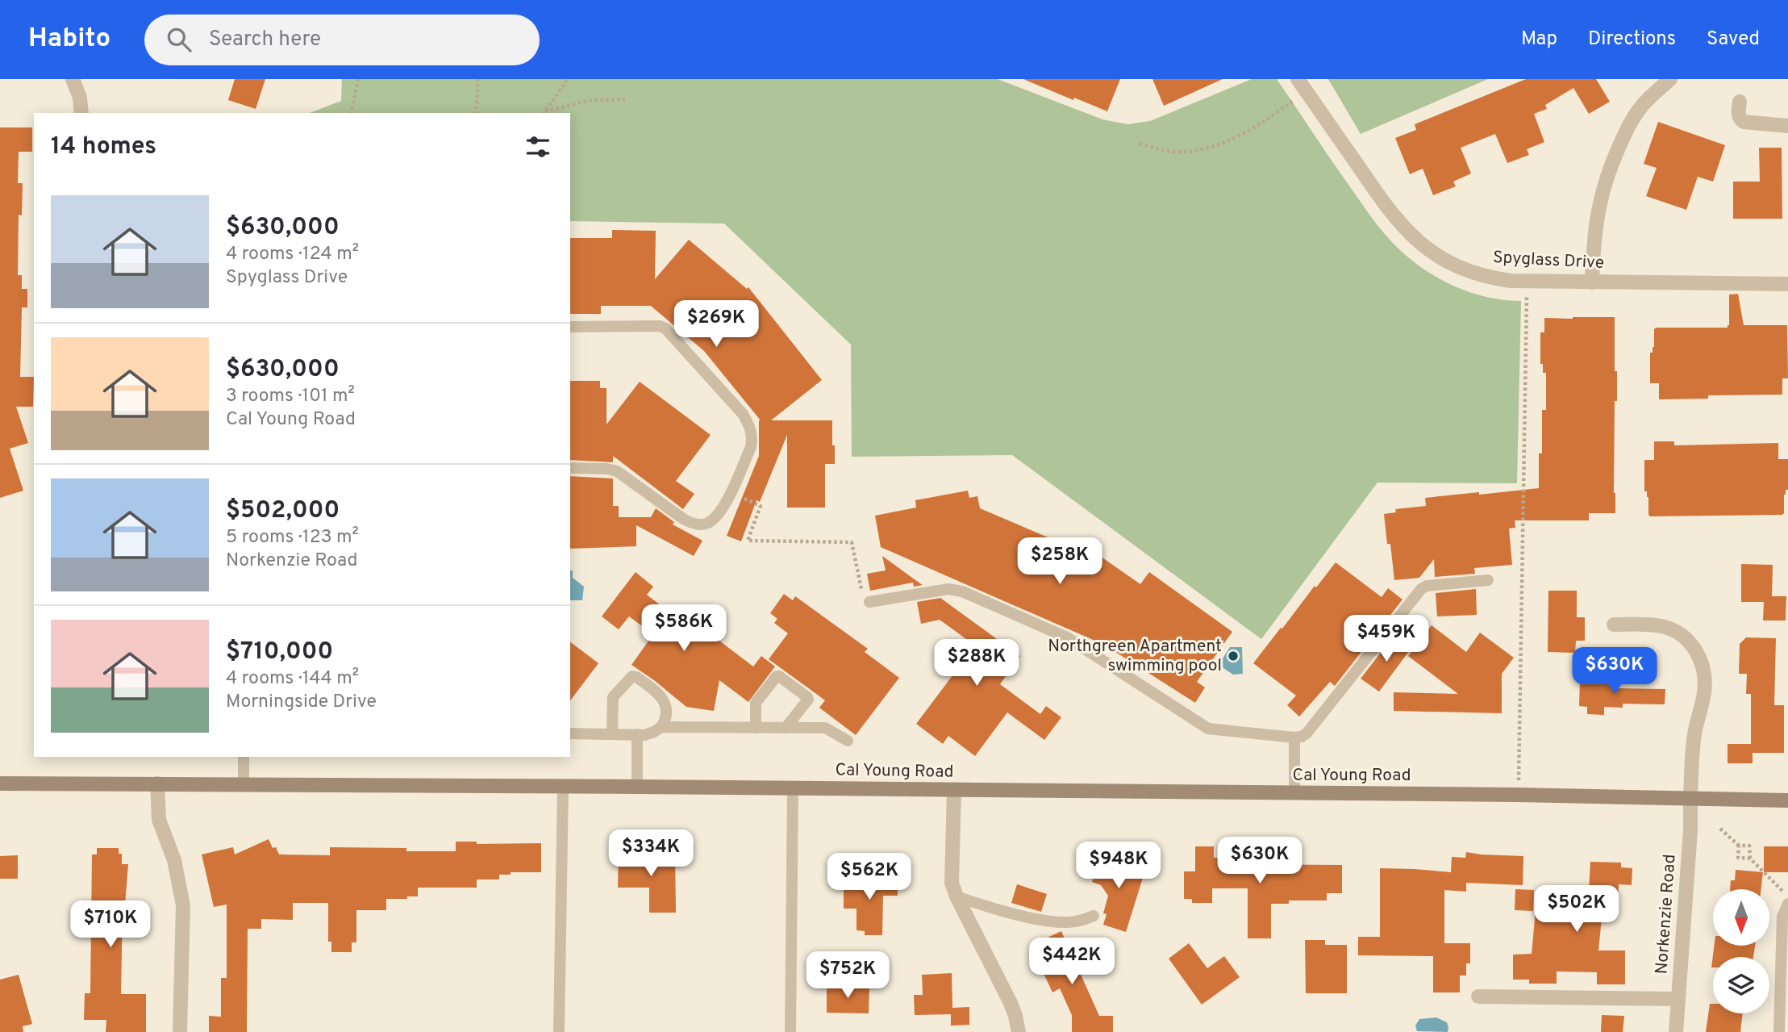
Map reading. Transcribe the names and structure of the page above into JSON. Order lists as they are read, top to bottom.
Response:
{
  "streets": {
    "main road": ["Cal Young Road"],
    "street": ["Spyglass Drive", "Norkenzie Road"]
  },
  "crossings": [
    ["Cal Young Road", "Norkenzie Road"]
  ],
  "places": ["Northgreen Apartment swimming pool"],
  "north": "bottom",
  "page": {
    "header": "Habito",
    "search": "Search here",
    "nav": ["Map", "Directions", "Saved"],
    "heading": "14 homes",
    "list": [
      {
        "name": "$630,000",
        "note": "4 rooms · 124 m² · Spyglass Drive"
      },
      {
        "name": "$630,000",
        "note": "3 rooms · 101 m² · Cal Young Road"
      },
      {
        "name": "$502,000",
        "note": "5 rooms · 123 m² · Norkenzie Road"
      },
      {
        "name": "$710,000",
        "note": "4 rooms · 144 m² · Morningside Drive"
      }
    ],
    "price": [
      "$269K",
      "$258K",
      "$586K",
      "$459K",
      "$288K",
      "$630K",
      "$334K",
      "$630K",
      "$948K",
      "$562K",
      "$502K",
      "$710K",
      "$442K",
      "$752K"
    ]
  }
}
